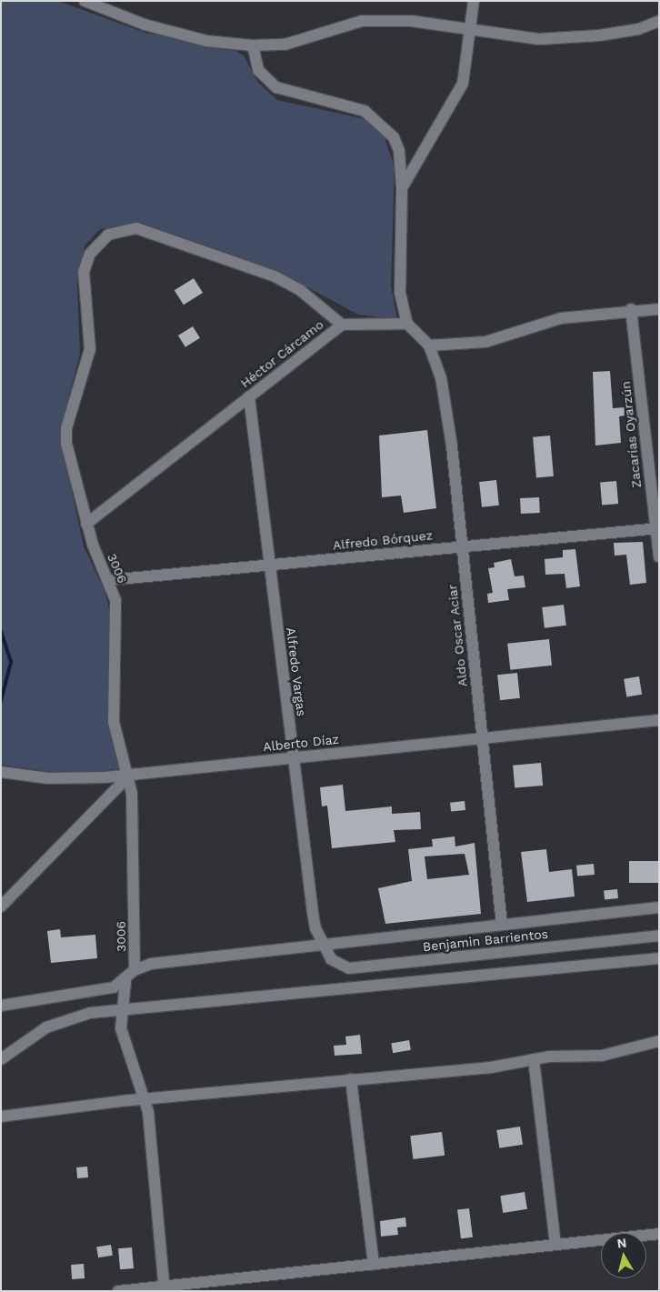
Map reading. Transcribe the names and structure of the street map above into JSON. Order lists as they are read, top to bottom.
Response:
{
  "streets": {
    "street": [
      "Héctor Cárcamo",
      "Zacarías Oyarzún",
      "Alfredo Bórquez",
      "3006",
      "Aldo Oscar Aciar",
      "Alfredo Vargas",
      "Alberto Díaz",
      "Benjamin Barrientos"
    ]
  },
  "crossings": [
    ["Héctor Cárcamo", "3006"],
    ["Héctor Cárcamo", "Alfredo Vargas"],
    ["Zacarías Oyarzún", "Alfredo Bórquez"],
    ["Alfredo Bórquez", "3006"],
    ["Alfredo Bórquez", "Aldo Oscar Aciar"],
    ["Alfredo Bórquez", "Alfredo Vargas"],
    ["3006", "Alberto Díaz"],
    ["3006", "Benjamin Barrientos"],
    ["Aldo Oscar Aciar", "Alberto Díaz"],
    ["Aldo Oscar Aciar", "Benjamin Barrientos"],
    ["Alfredo Vargas", "Alberto Díaz"],
    ["Alfredo Vargas", "Benjamin Barrientos"]
  ],
  "north": "top"
}
